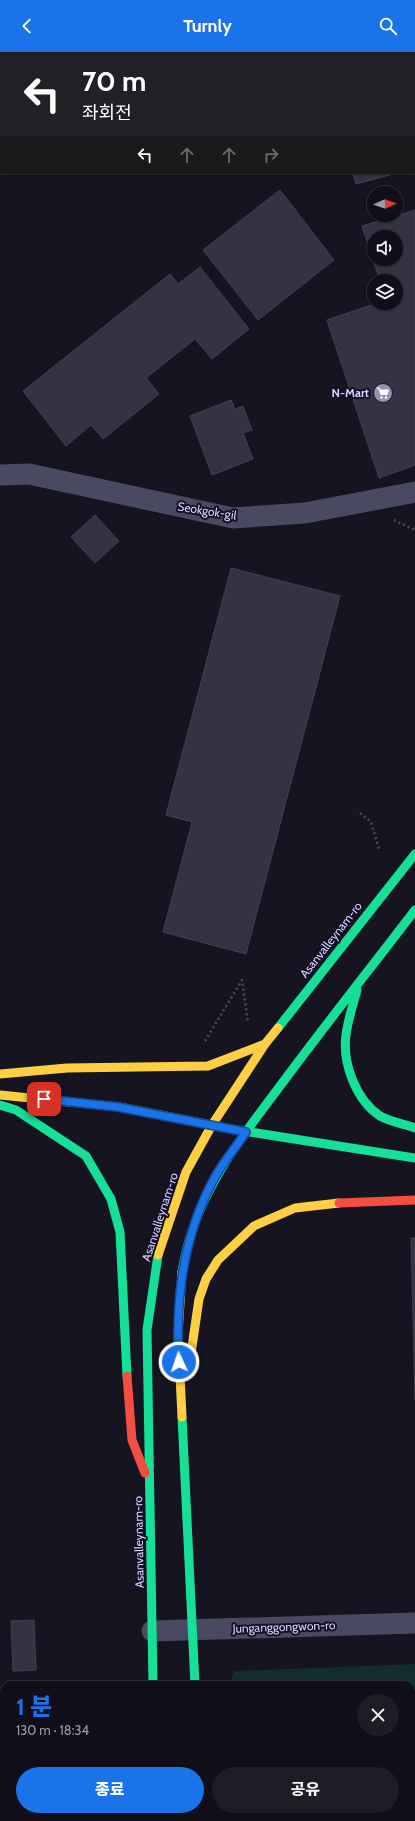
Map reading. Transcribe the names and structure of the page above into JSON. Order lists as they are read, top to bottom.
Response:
{
  "streets": {
    "street": ["Seokgok-gil", "Asanvalleynam-ro", "Junganggongwon-ro"]
  },
  "crossings": [
    ["Asanvalleynam-ro", "Junganggongwon-ro"]
  ],
  "places": {
    "supermarket": ["N-Mart"]
  },
  "north": "right",
  "page": {
    "header": "Turnly",
    "turn": ["70 m", "좌회전"],
    "heading": ["1 분", "130 m · 18:34"],
    "buttons": ["종료", "공유"]
  }
}
